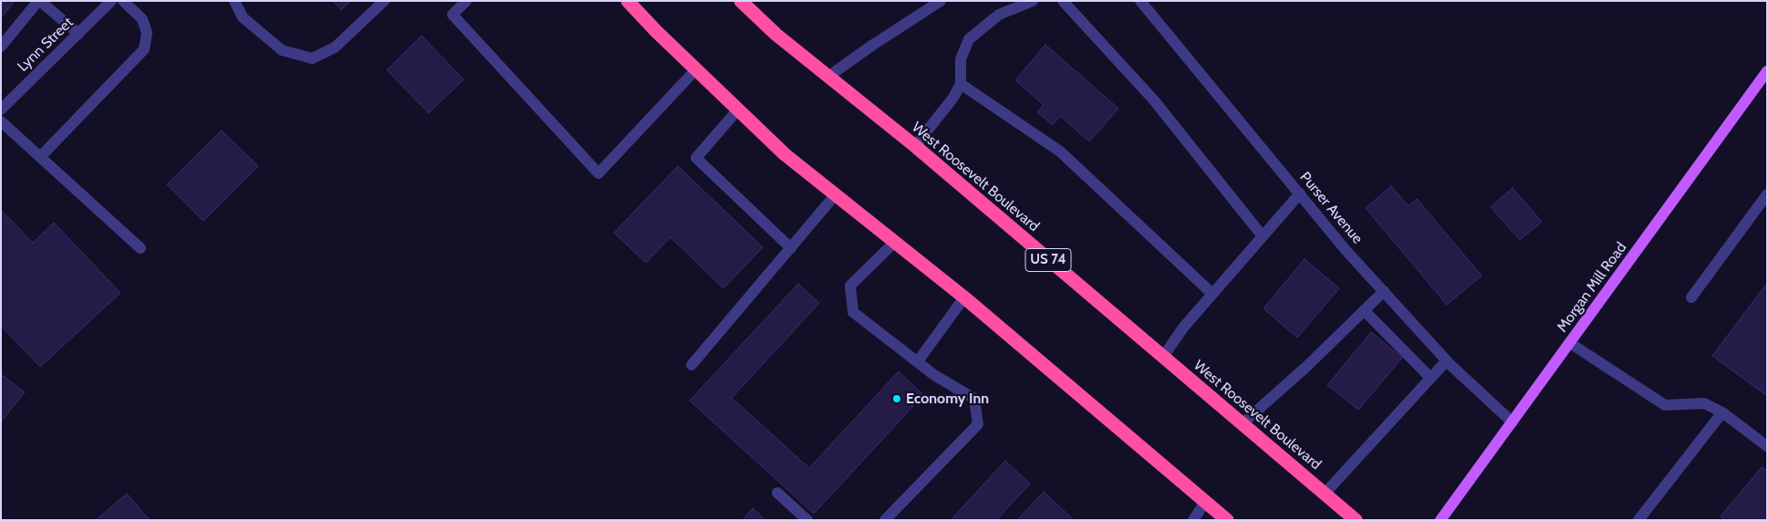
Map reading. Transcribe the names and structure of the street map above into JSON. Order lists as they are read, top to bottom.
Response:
{
  "streets": {
    "highway": ["West Roosevelt Boulevard", "US 74"],
    "main road": ["Morgan Mill Road"],
    "street": ["Lynn Street", "Purser Avenue"]
  },
  "crossings": [
    ["Purser Avenue", "Morgan Mill Road"]
  ],
  "places": ["Economy Inn"]
}
